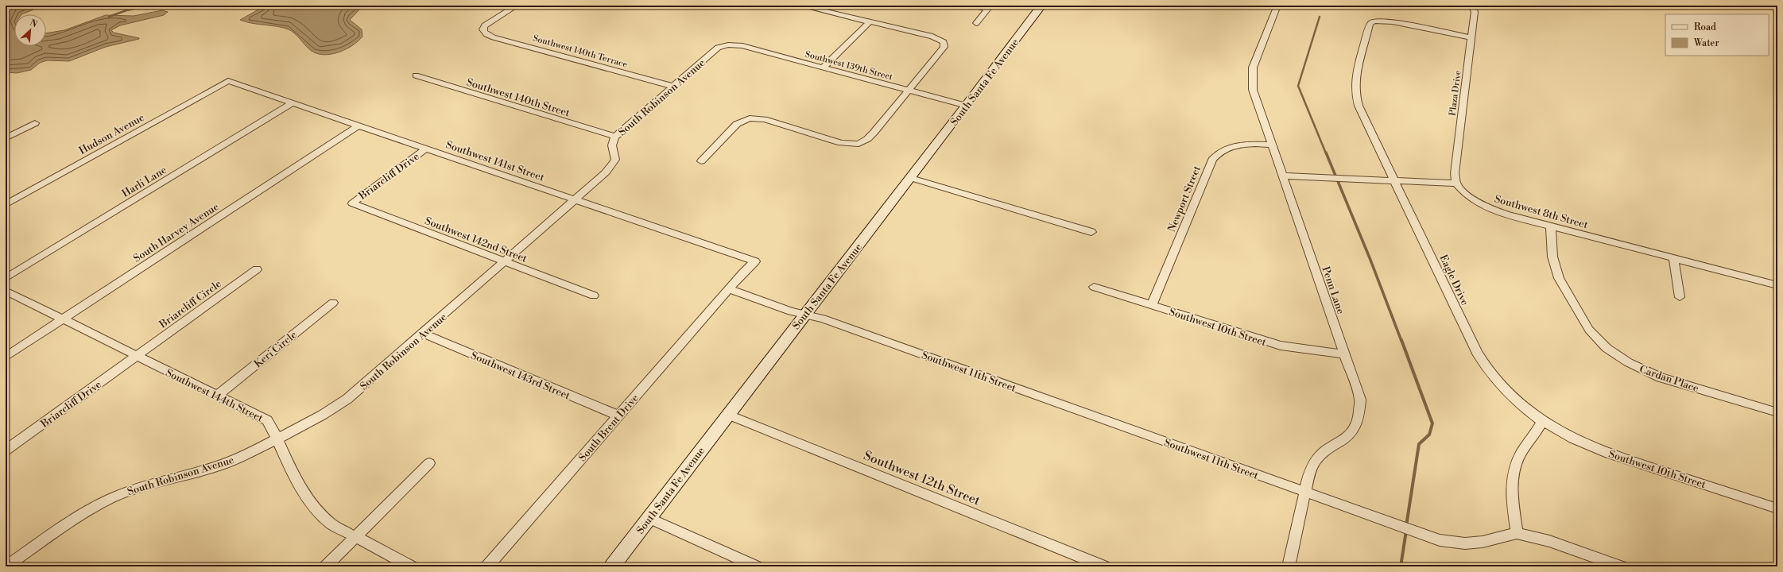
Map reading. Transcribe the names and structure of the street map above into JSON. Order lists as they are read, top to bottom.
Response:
{
  "streets": {
    "main road": ["South Santa Fe Avenue"],
    "street": [
      "Southwest 140th Terrace",
      "Southwest 139th Street",
      "Plaza Drive",
      "Southwest 140th Street",
      "South Robinson Avenue",
      "Hudson Avenue",
      "Southwest 141st Street",
      "Briarcliff Drive",
      "Harli Lane",
      "Newport Street",
      "Southwest 8th Street",
      "South Harvey Avenue",
      "Southwest 142nd Street",
      "Eagle Drive",
      "Penn Lane",
      "Briarcliff Circle",
      "Southwest 10th Street",
      "Keri Circle",
      "Southwest 11th Street",
      "Southwest 143rd Street",
      "Cardan Place",
      "Southwest 144th Street",
      "South Brent Drive",
      "Southwest 12th Street"
    ]
  },
  "crossings": [
    ["Southwest 140th Terrace", "South Robinson Avenue"],
    ["Southwest 139th Street", "South Santa Fe Avenue"],
    ["Southwest 139th Street", "South Robinson Avenue"],
    ["South Santa Fe Avenue", "Southwest 11th Street"],
    ["South Santa Fe Avenue", "Southwest 12th Street"],
    ["Plaza Drive", "Southwest 8th Street"],
    ["Plaza Drive", "Eagle Drive"],
    ["Southwest 140th Street", "South Robinson Avenue"],
    ["South Robinson Avenue", "Southwest 141st Street"],
    ["South Robinson Avenue", "Southwest 142nd Street"],
    ["South Robinson Avenue", "Southwest 143rd Street"],
    ["South Robinson Avenue", "Southwest 144th Street"],
    ["Hudson Avenue", "Southwest 141st Street"],
    ["Southwest 141st Street", "Briarcliff Drive"],
    ["Southwest 141st Street", "Harli Lane"],
    ["Southwest 141st Street", "South Harvey Avenue"],
    ["Southwest 141st Street", "South Brent Drive"],
    ["Briarcliff Drive", "Southwest 142nd Street"],
    ["Briarcliff Drive", "Briarcliff Circle"],
    ["Briarcliff Drive", "Southwest 144th Street"],
    ["Newport Street", "Penn Lane"],
    ["Newport Street", "Southwest 10th Street"],
    ["Southwest 8th Street", "Cardan Place"],
    ["South Harvey Avenue", "Southwest 144th Street"],
    ["Eagle Drive", "Southwest 10th Street"],
    ["Penn Lane", "Southwest 10th Street"],
    ["Penn Lane", "Southwest 11th Street"],
    ["Briarcliff Circle", "Southwest 144th Street"],
    ["Keri Circle", "Southwest 144th Street"],
    ["Southwest 143rd Street", "South Brent Drive"]
  ],
  "legend": ["Road", "Water"],
  "north": "top right"
}
